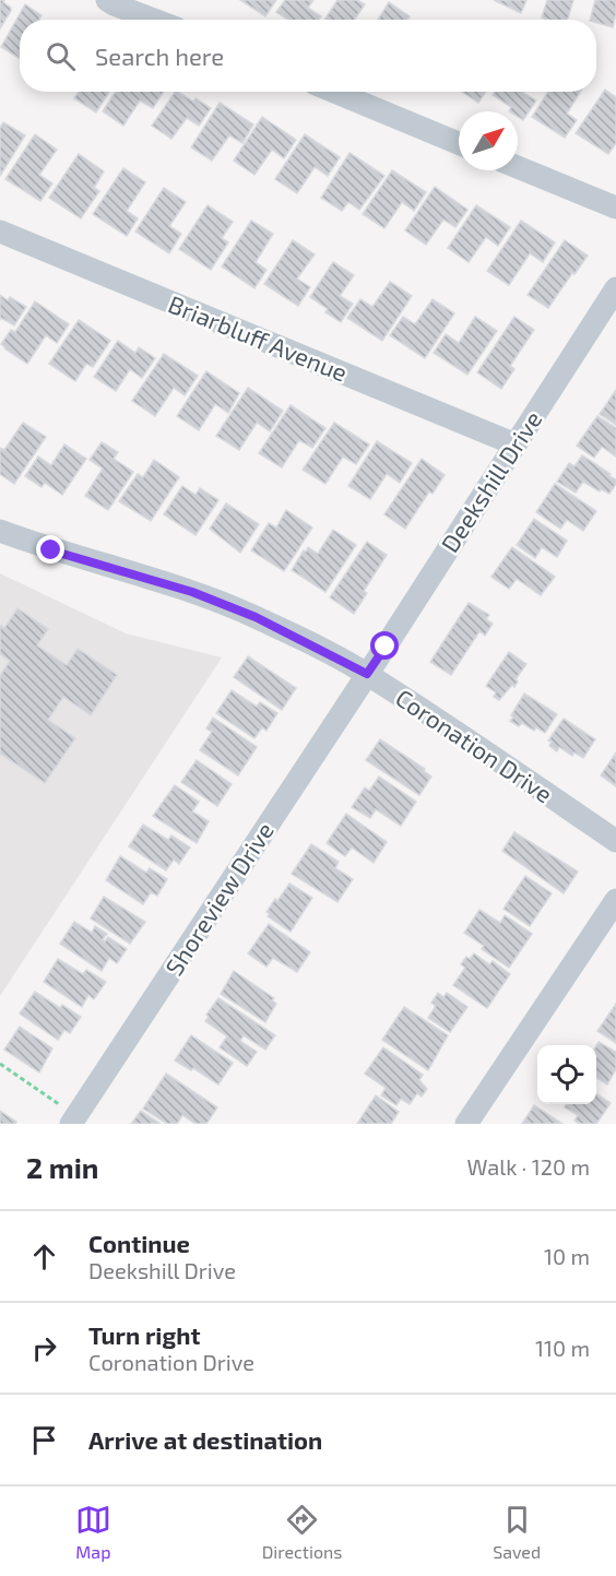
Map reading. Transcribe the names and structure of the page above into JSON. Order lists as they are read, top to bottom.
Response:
{
  "streets": {
    "street": [
      "Briarbluff Avenue",
      "Deekshill Drive",
      "Coronation Drive",
      "Shoreview Drive"
    ]
  },
  "crossings": [
    ["Briarbluff Avenue", "Deekshill Drive"],
    ["Deekshill Drive", "Coronation Drive"],
    ["Deekshill Drive", "Shoreview Drive"],
    ["Coronation Drive", "Shoreview Drive"]
  ],
  "north": "top right",
  "page": {
    "search": "Search here",
    "heading": ["2 min", "Walk · 120 m"],
    "list": [
      ["Continue", "Deekshill Drive", "10 m"],
      ["Turn right", "Coronation Drive", "110 m"],
      "Arrive at destination"
    ],
    "nav": ["Map", "Directions", "Saved"]
  }
}
